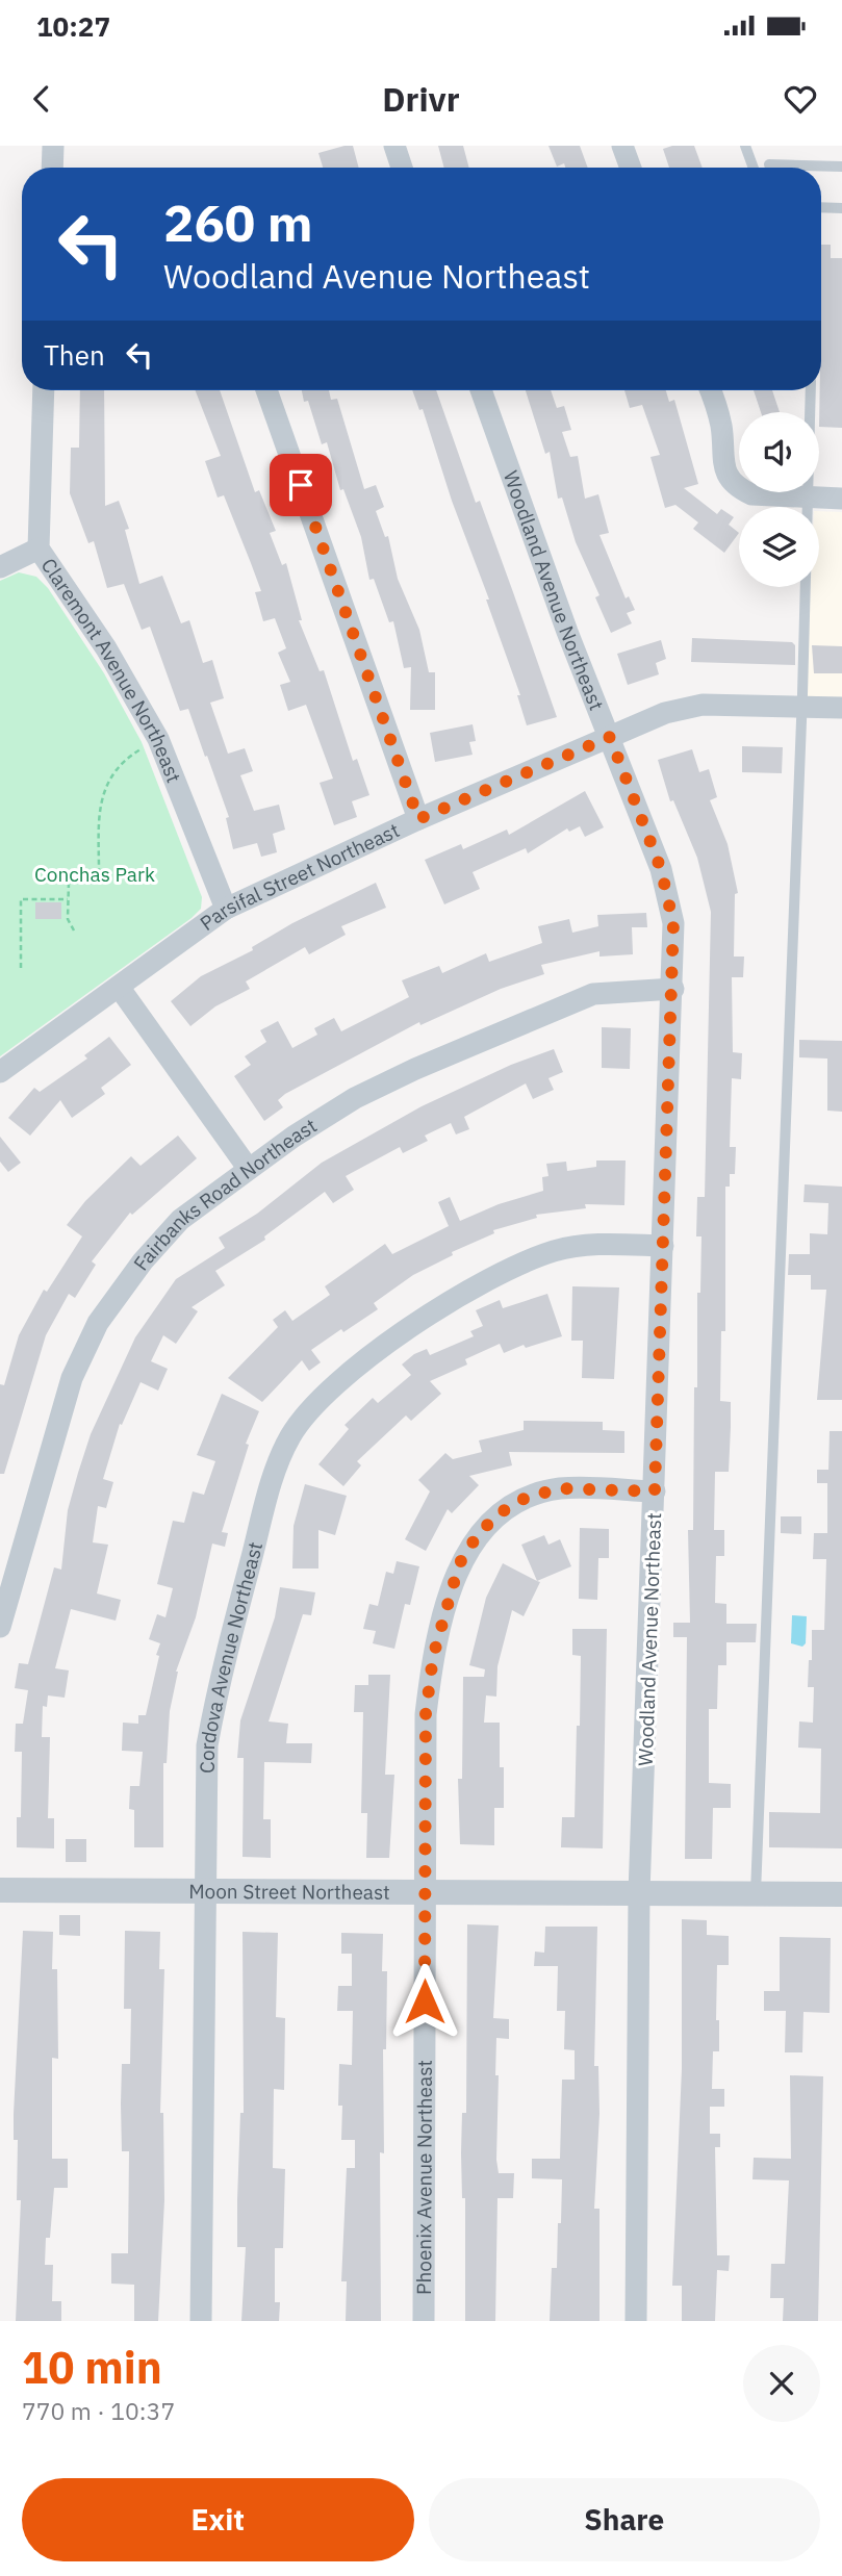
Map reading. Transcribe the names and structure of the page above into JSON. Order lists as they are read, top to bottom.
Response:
{
  "streets": {
    "street": [
      "Woodland Avenue Northeast",
      "Claremont Avenue Northeast",
      "Parsifal Street Northeast",
      "Fairbanks Road Northeast",
      "Cordova Avenue Northeast",
      "Moon Street Northeast",
      "Phoenix Avenue Northeast"
    ]
  },
  "crossings": [
    ["Woodland Avenue Northeast", "Parsifal Street Northeast"],
    ["Woodland Avenue Northeast", "Fairbanks Road Northeast"],
    ["Woodland Avenue Northeast", "Cordova Avenue Northeast"],
    ["Woodland Avenue Northeast", "Moon Street Northeast"],
    ["Woodland Avenue Northeast", "Phoenix Avenue Northeast"],
    ["Claremont Avenue Northeast", "Parsifal Street Northeast"],
    ["Cordova Avenue Northeast", "Moon Street Northeast"],
    ["Moon Street Northeast", "Phoenix Avenue Northeast"]
  ],
  "parks": ["Conchas Park"],
  "page": {
    "status": "10:27",
    "header": "Drivr",
    "turn": ["260 m", "Woodland Avenue Northeast"],
    "then": "Then",
    "heading": ["10 min", "770 m · 10:37"],
    "buttons": ["Exit", "Share"]
  }
}
